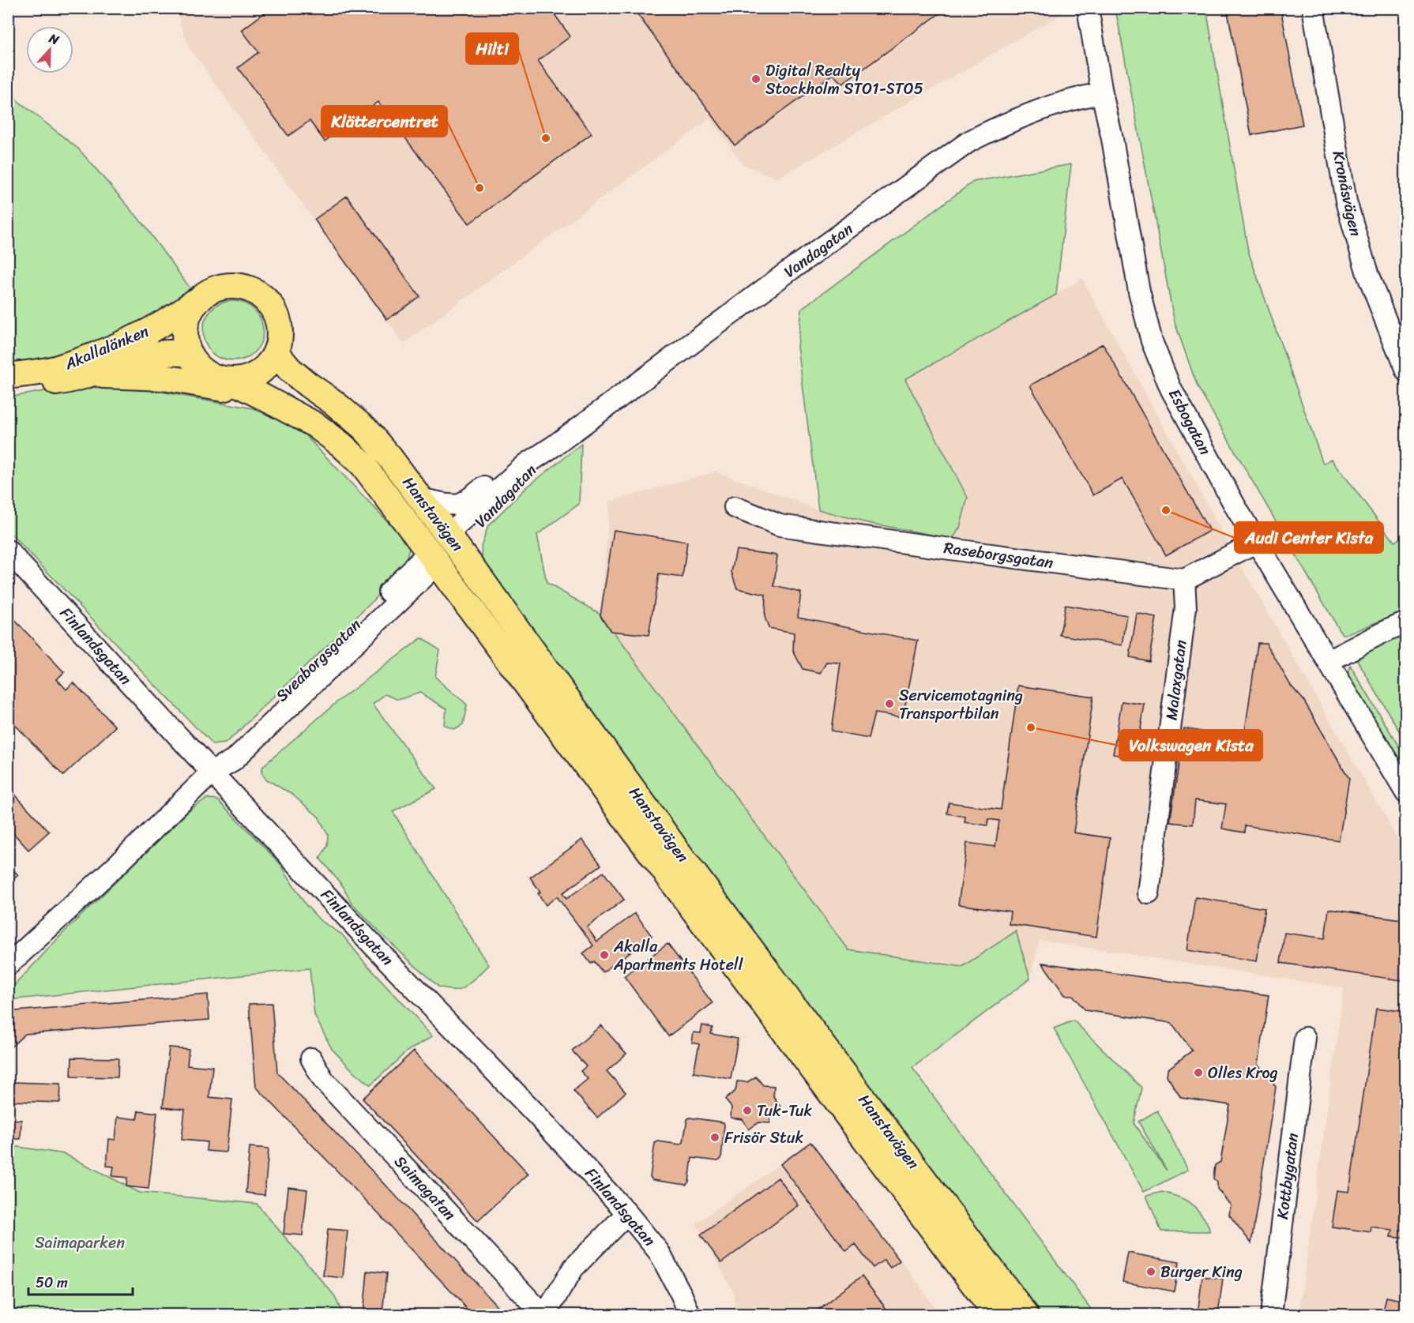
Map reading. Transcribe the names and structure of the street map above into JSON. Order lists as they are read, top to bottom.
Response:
{
  "streets": {
    "main road": ["Akallalänken", "Hanstavägen"],
    "street": [
      "Kronåsvägen",
      "Vandagatan",
      "Esbogatan",
      "Raseborgsgatan",
      "Finlandsgatan",
      "Sveaborgsgatan",
      "Malaxgatan",
      "Kottbygatan",
      "Saimagatan"
    ]
  },
  "crossings": [
    ["Vandagatan", "Esbogatan"],
    ["Vandagatan", "Hanstavägen"],
    ["Akallalänken", "Hanstavägen"],
    ["Hanstavägen", "Sveaborgsgatan"],
    ["Raseborgsgatan", "Malaxgatan"],
    ["Finlandsgatan", "Sveaborgsgatan"]
  ],
  "parks": ["Saimaparken"],
  "places": [
    "Digital Realty Stockholm STO1-STO5",
    "Hilti",
    "Klättercentret",
    "Audi Center Kista",
    "Servicemotagning Transportbilan",
    "Volkswagen Kista",
    "Akalla Apartments Hotell",
    "Olles Krog",
    "Tuk-Tuk",
    "Frisör Stuk",
    "Burger King"
  ],
  "scale_bar": "50 m",
  "north": "top"
}
